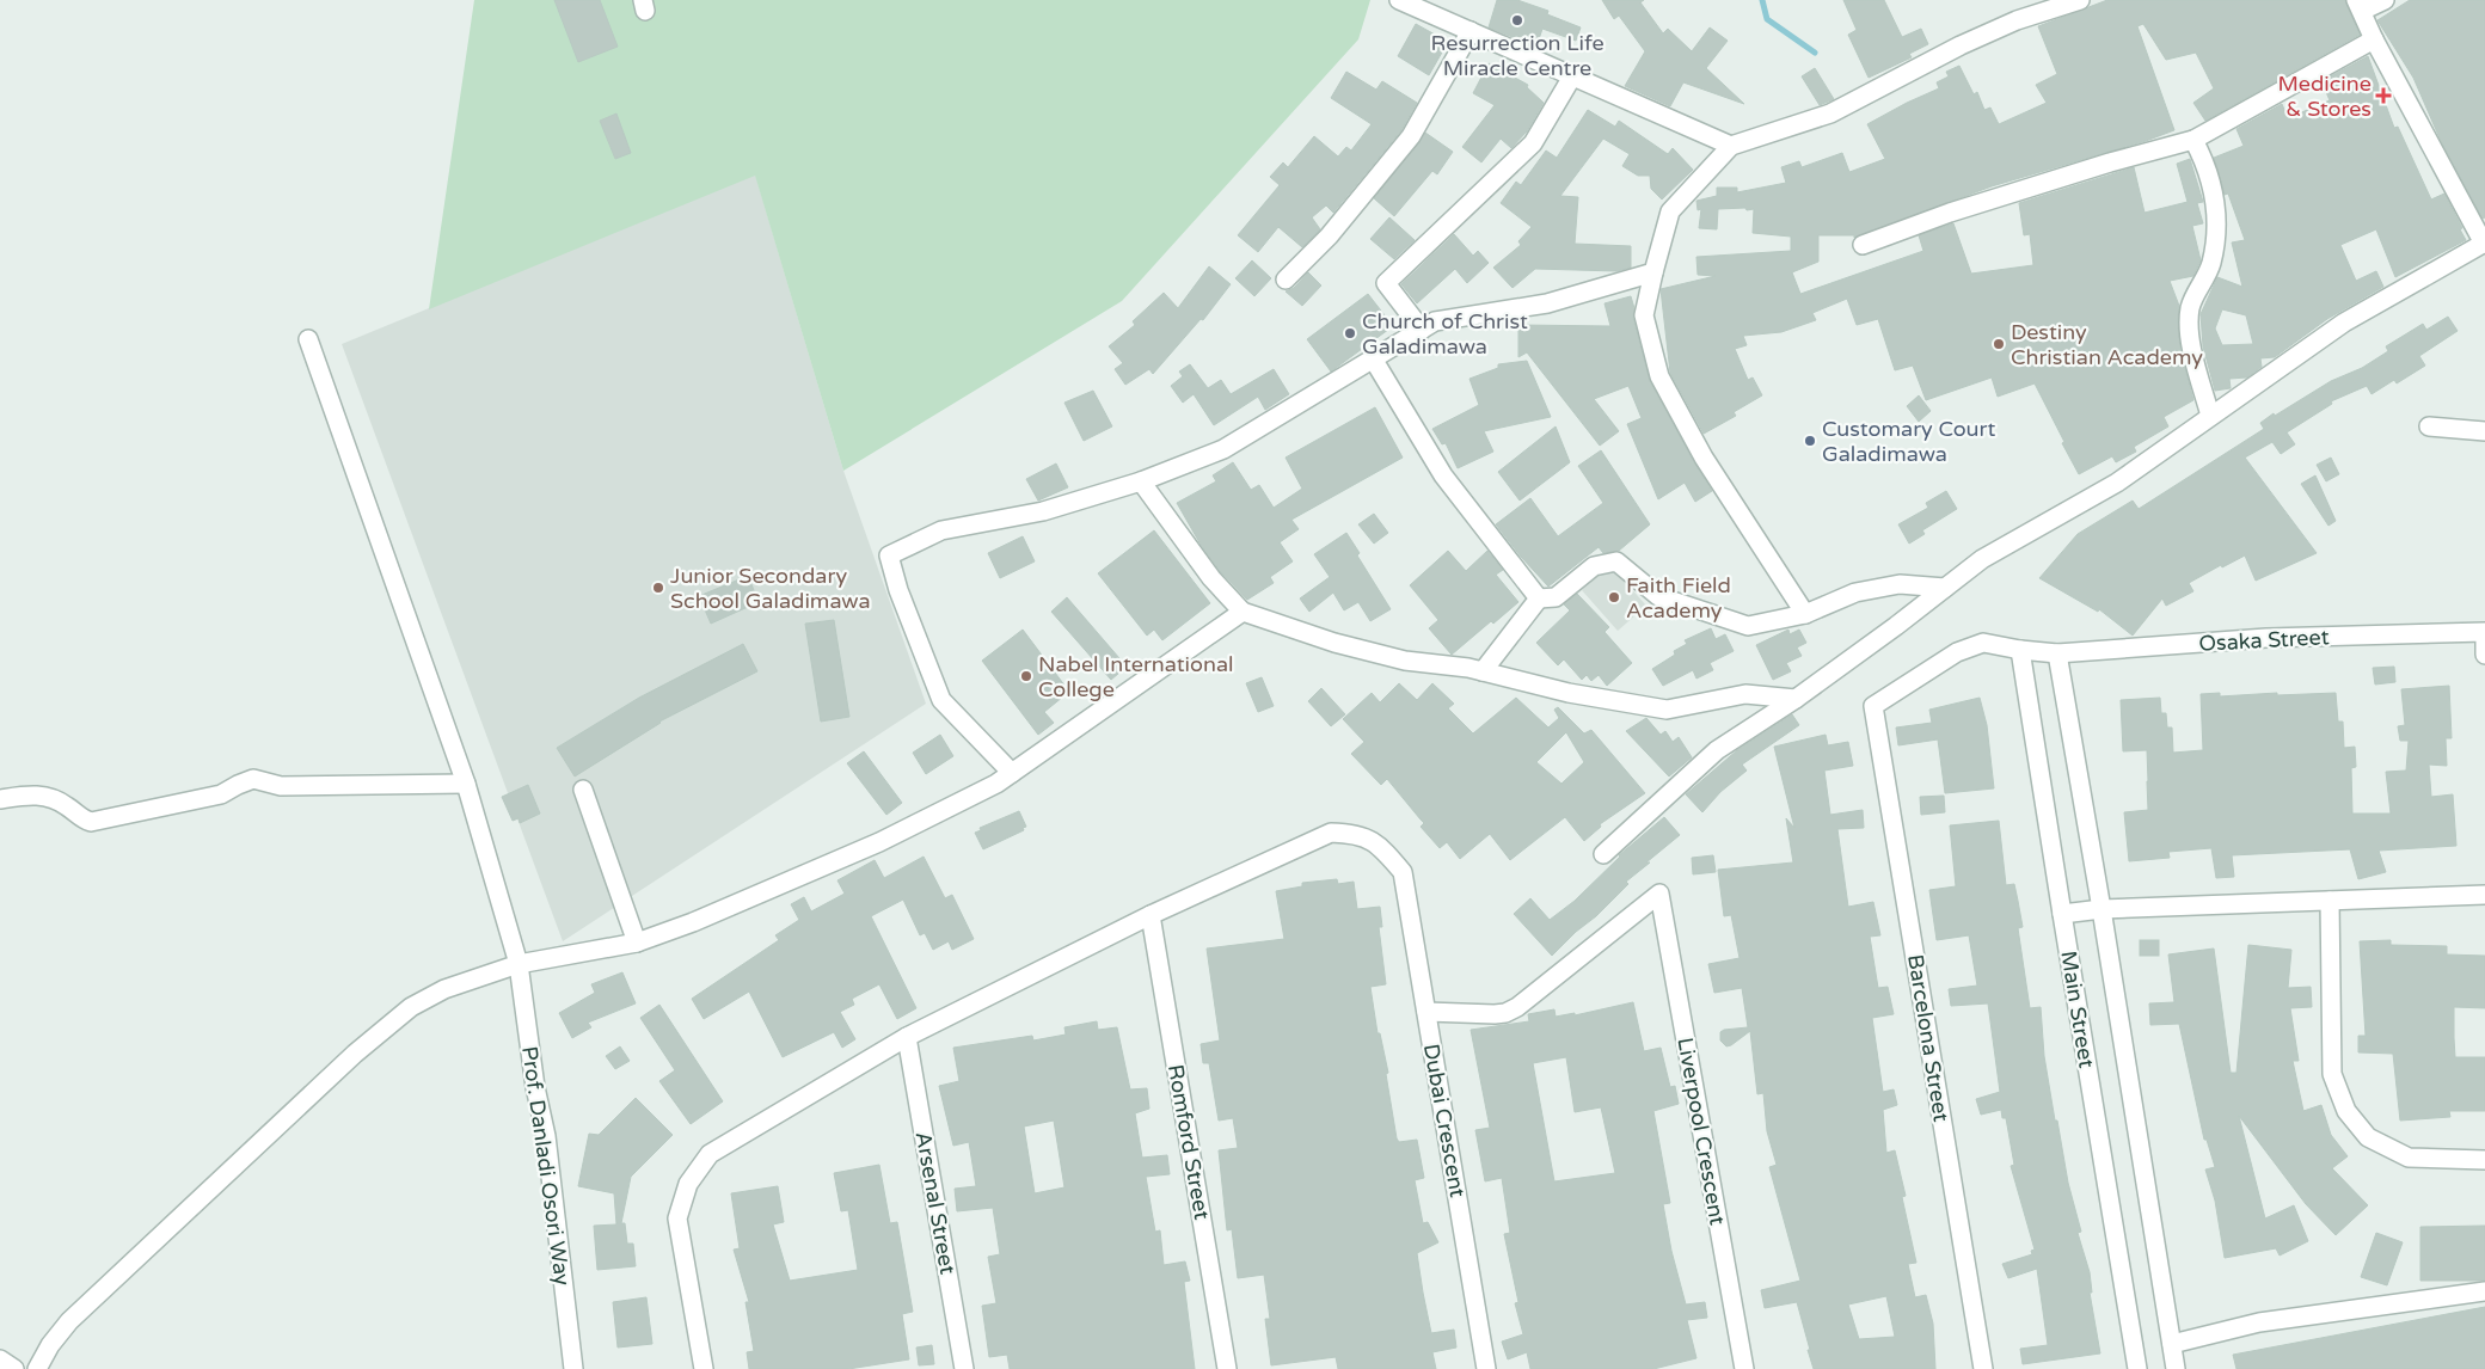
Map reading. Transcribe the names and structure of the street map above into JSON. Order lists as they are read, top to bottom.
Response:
{
  "streets": {
    "street": [
      "Osaka Street",
      "Main Street",
      "Barcelona Street",
      "Dubai Crescent",
      "Liverpool Crescent",
      "Romford Street",
      "Prof. Danladi Osori Way",
      "Arsenal Street"
    ]
  },
  "crossings": [
    ["Osaka Street", "Main Street"],
    ["Osaka Street", "Barcelona Street"],
    ["Dubai Crescent", "Liverpool Crescent"],
    ["Dubai Crescent", "Romford Street"]
  ],
  "places": {
    "other": [
      "Resurrection Life Miracle Centre",
      "Church of Christ Galadimawa",
      "Destiny Christian Academy",
      "Customary Court Galadimawa",
      "Junior Secondary School Galadimawa",
      "Faith Field Academy",
      "Nabel International College"
    ],
    "health": ["Medicine & Stores"]
  }
}
